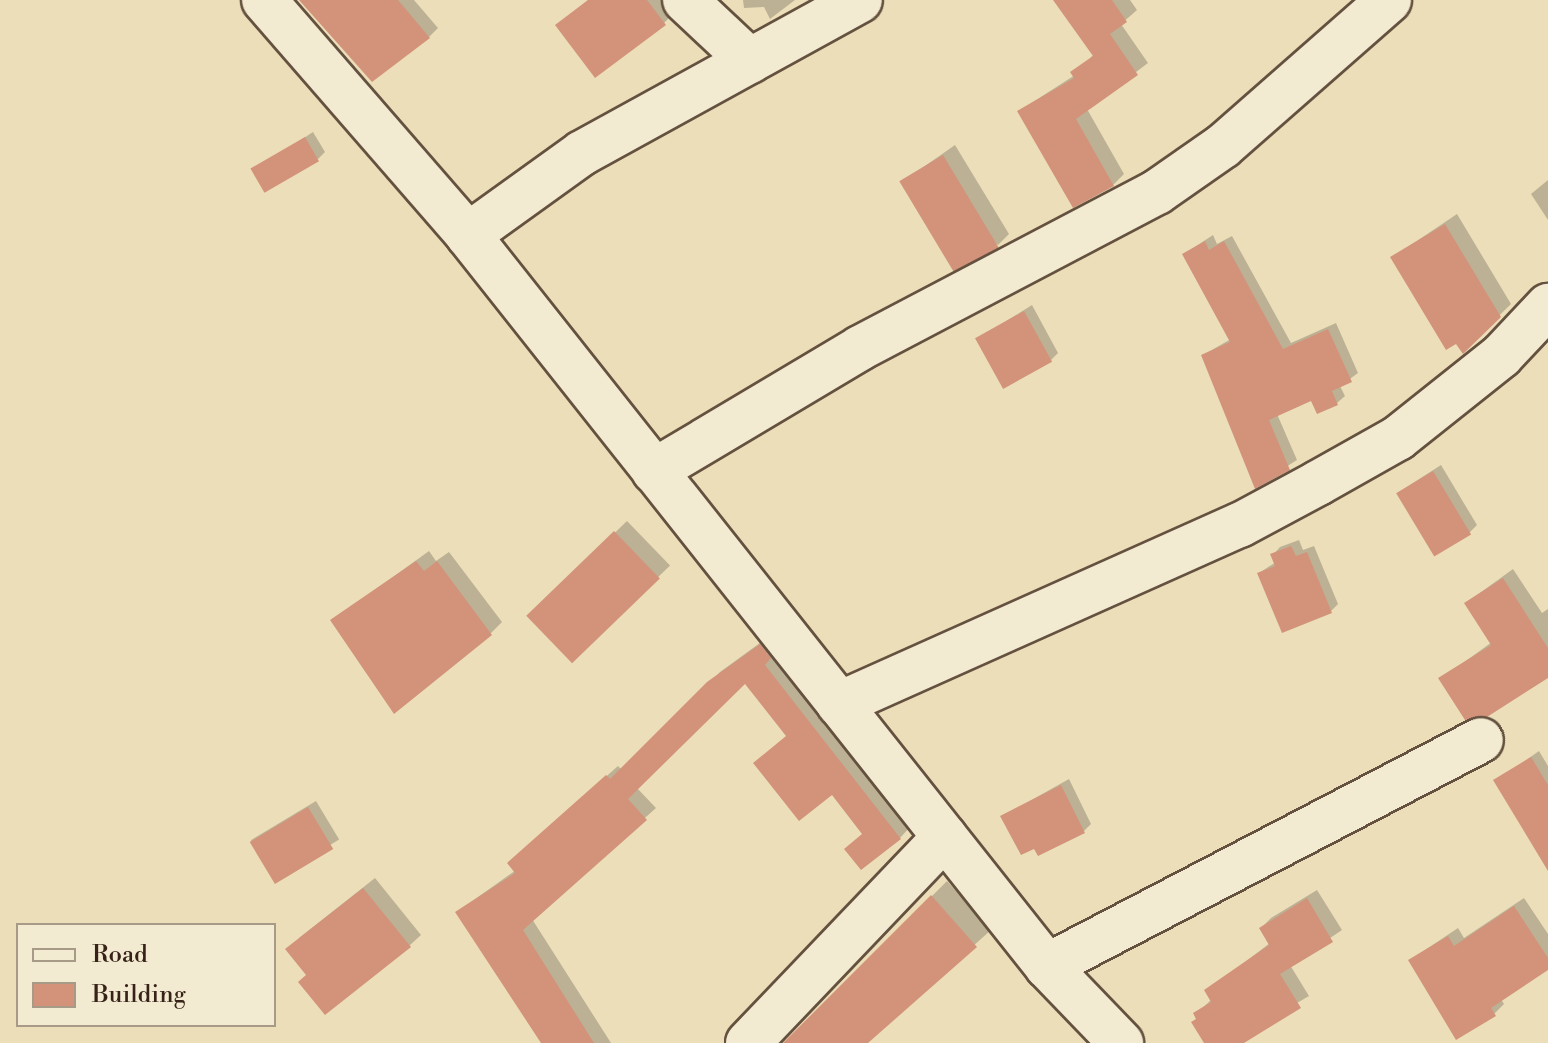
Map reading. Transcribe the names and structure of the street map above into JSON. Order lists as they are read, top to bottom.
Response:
{
  "legend": ["Road", "Building"]
}
